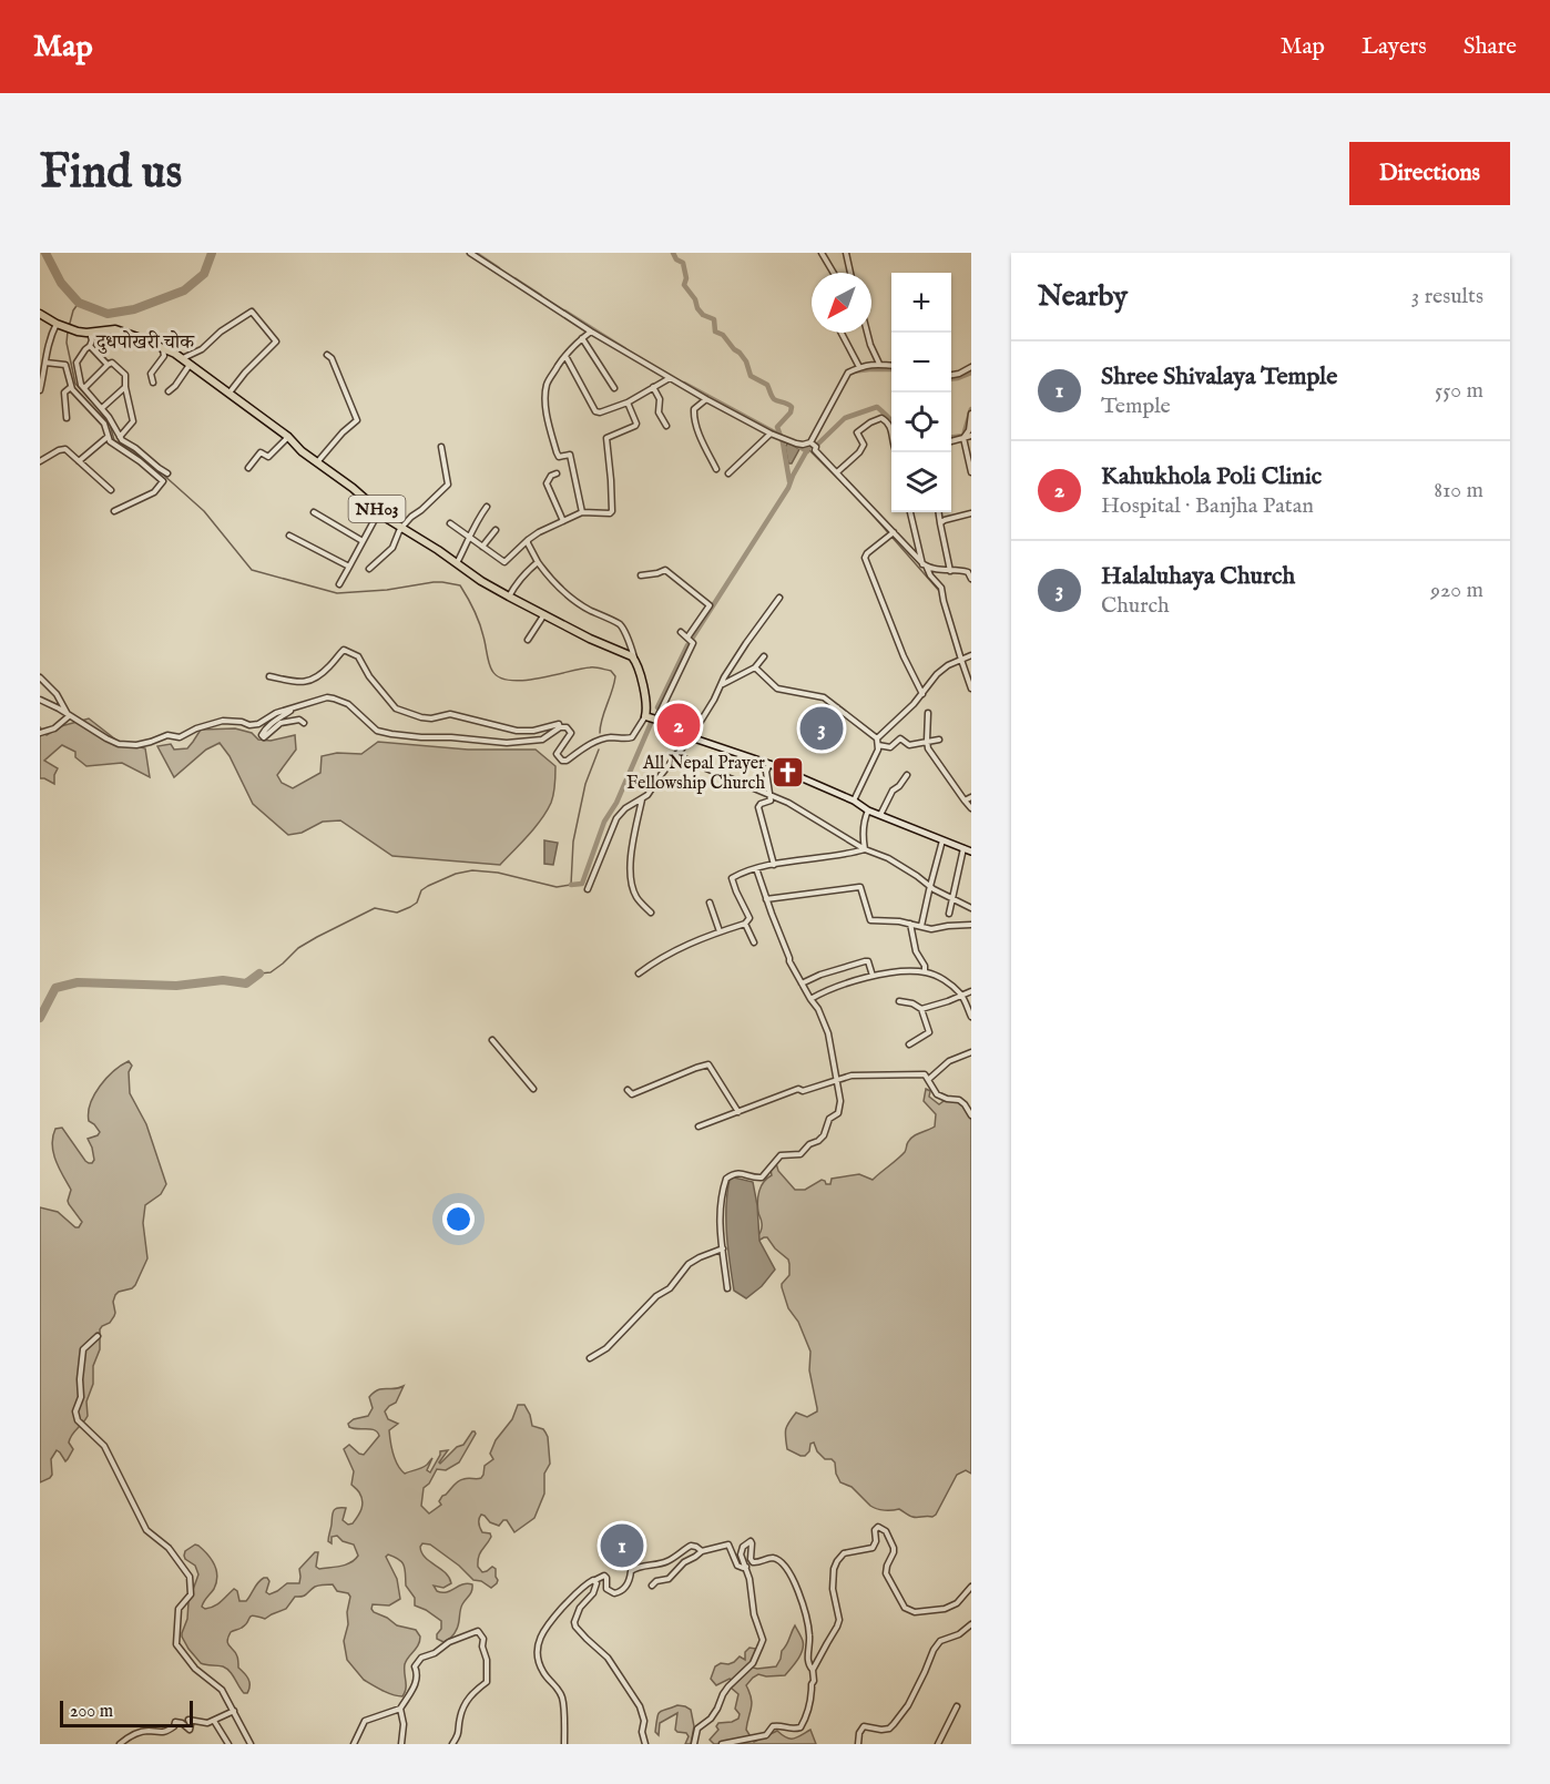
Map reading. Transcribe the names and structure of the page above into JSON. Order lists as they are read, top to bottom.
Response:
{
  "streets": {
    "main road": ["NH03"]
  },
  "districts": ["दुधपोखरी चोक"],
  "places": {
    "church": ["All Nepal Prayer Fellowship Church"]
  },
  "scale_bar": "200 m",
  "north": "bottom left",
  "page": {
    "header": "Map",
    "nav": ["Map", "Layers", "Share"],
    "buttons": "Directions",
    "title": "Find us",
    "heading": ["Nearby", "3 results"],
    "map_buttons": ["+", "−"],
    "list": [
      {
        "mark": "1",
        "name": "Shree Shivalaya Temple",
        "note": "Temple",
        "value": "550 m"
      },
      {
        "mark": "2",
        "name": "Kahukhola Poli Clinic",
        "note": "Hospital · Banjha Patan",
        "value": "810 m"
      },
      {
        "mark": "3",
        "name": "Halaluhaya Church",
        "note": "Church",
        "value": "920 m"
      }
    ],
    "pins": ["2", "3", "1"],
    "scale": "200 m"
  }
}
